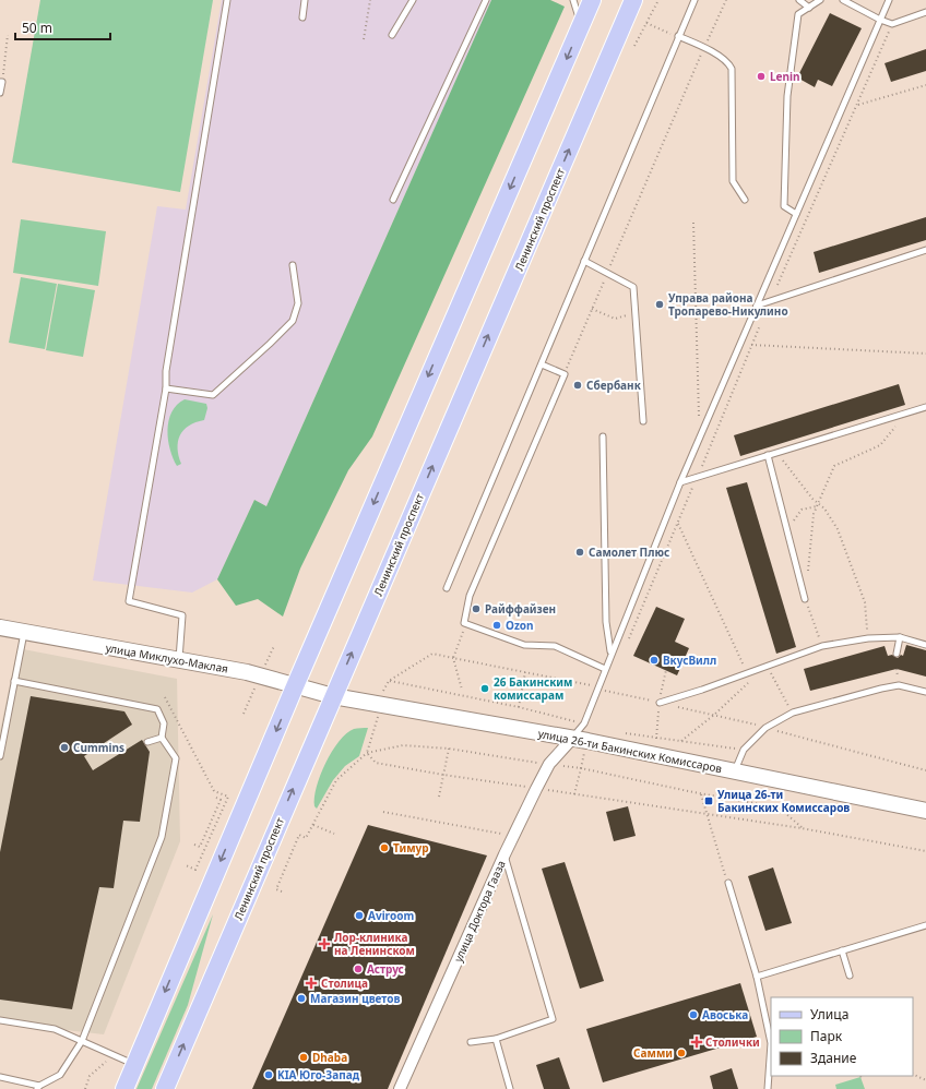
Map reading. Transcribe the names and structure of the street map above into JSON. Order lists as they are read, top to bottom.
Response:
{
  "streets": {
    "main road": ["Ленинский проспект", "улица Миклухо-Маклая", "улица 26-ти Бакинских Комиссаров"],
    "street": ["улица Доктора Гааза"]
  },
  "crossings": [
    ["Ленинский проспект", "улица Миклухо-Маклая"],
    ["Ленинский проспект", "улица 26-ти Бакинских Комиссаров"],
    ["улица Миклухо-Маклая", "улица 26-ти Бакинских Комиссаров"],
    ["улица 26-ти Бакинских Комиссаров", "улица Доктора Гааза"]
  ],
  "places": {
    "other": [
      "Lenin",
      "Управа района Тропарево-Никулино",
      "Сбербанк",
      "Самолет Плюс",
      "Райффайзен",
      "Ozon",
      "ВкусВилл",
      "26 Бакинским комиссарам",
      "Cummins",
      "Тимур",
      "Aviroom",
      "Аструс",
      "Магазин цветов",
      "Авоська",
      "Самми",
      "Dhaba",
      "KIA Юго-Запад"
    ],
    "transit": ["Улица 26-ти Бакинских Комиссаров"],
    "health": ["Лор-клиника на Ленинском", "Столица", "Столички"]
  },
  "legend": ["Улица", "Парк", "Здание"],
  "scale_bar": "50 m"
}
